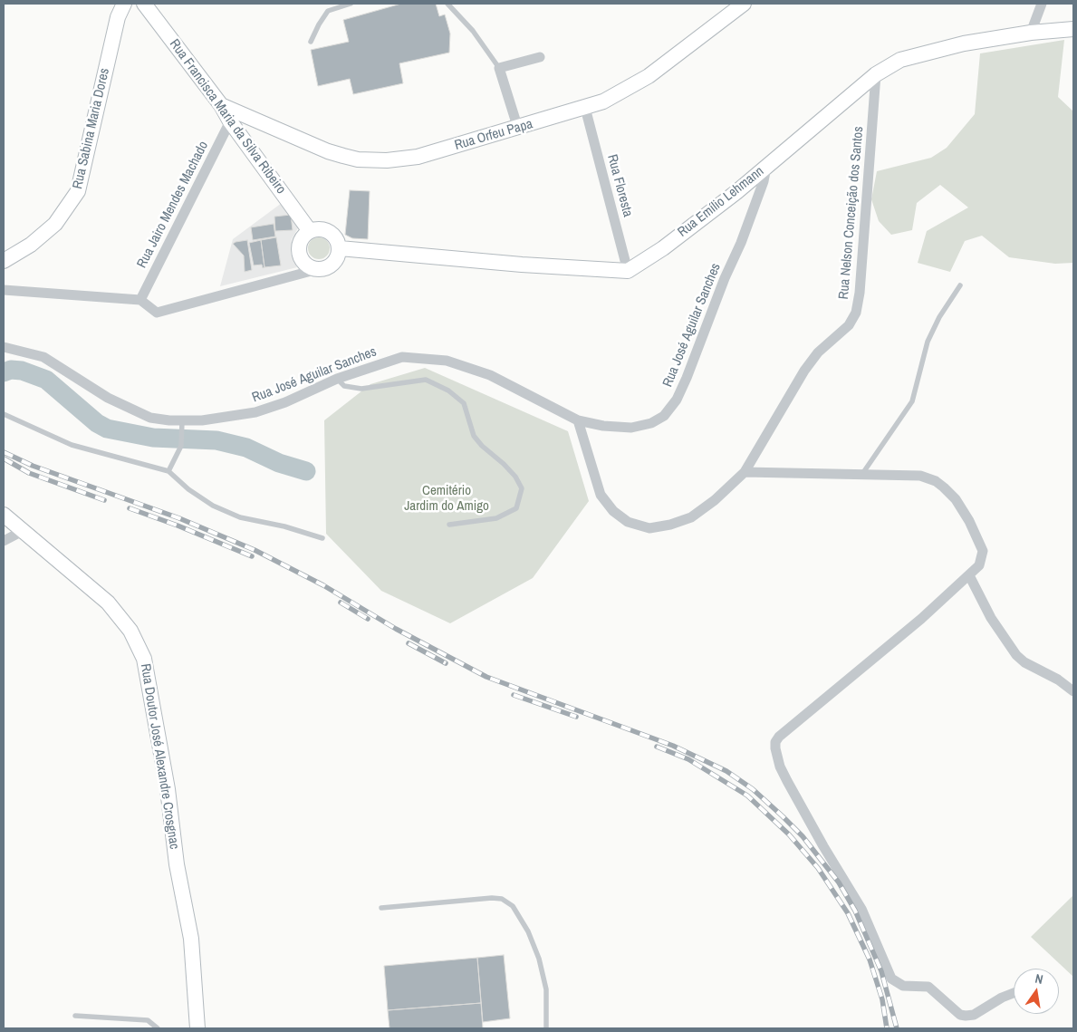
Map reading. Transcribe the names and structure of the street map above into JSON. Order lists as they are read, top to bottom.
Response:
{
  "streets": {
    "main road": [
      "Rua Francisca Maria da Silva Ribeiro",
      "Rua Sabina Maria Dores",
      "Rua Orfeu Papa",
      "Rua Emílio Lehmann",
      "Rua Doutor José Alexandre Crosgnac"
    ],
    "street": [
      "Rua Floresta",
      "Rua Jairo Mendes Machado",
      "Rua Nelson Conceição dos Santos",
      "Rua José Aguilar Sanches"
    ]
  },
  "crossings": [
    ["Rua Francisca Maria da Silva Ribeiro", "Rua Orfeu Papa"],
    ["Rua Francisca Maria da Silva Ribeiro", "Rua Jairo Mendes Machado"],
    ["Rua Orfeu Papa", "Rua Floresta"],
    ["Rua Floresta", "Rua Emílio Lehmann"],
    ["Rua Emílio Lehmann", "Rua Nelson Conceição dos Santos"],
    ["Rua Emílio Lehmann", "Rua José Aguilar Sanches"],
    ["Rua Nelson Conceição dos Santos", "Rua José Aguilar Sanches"]
  ],
  "parks": ["Cemitério Jardim do Amigo"],
  "north": "top"
}
